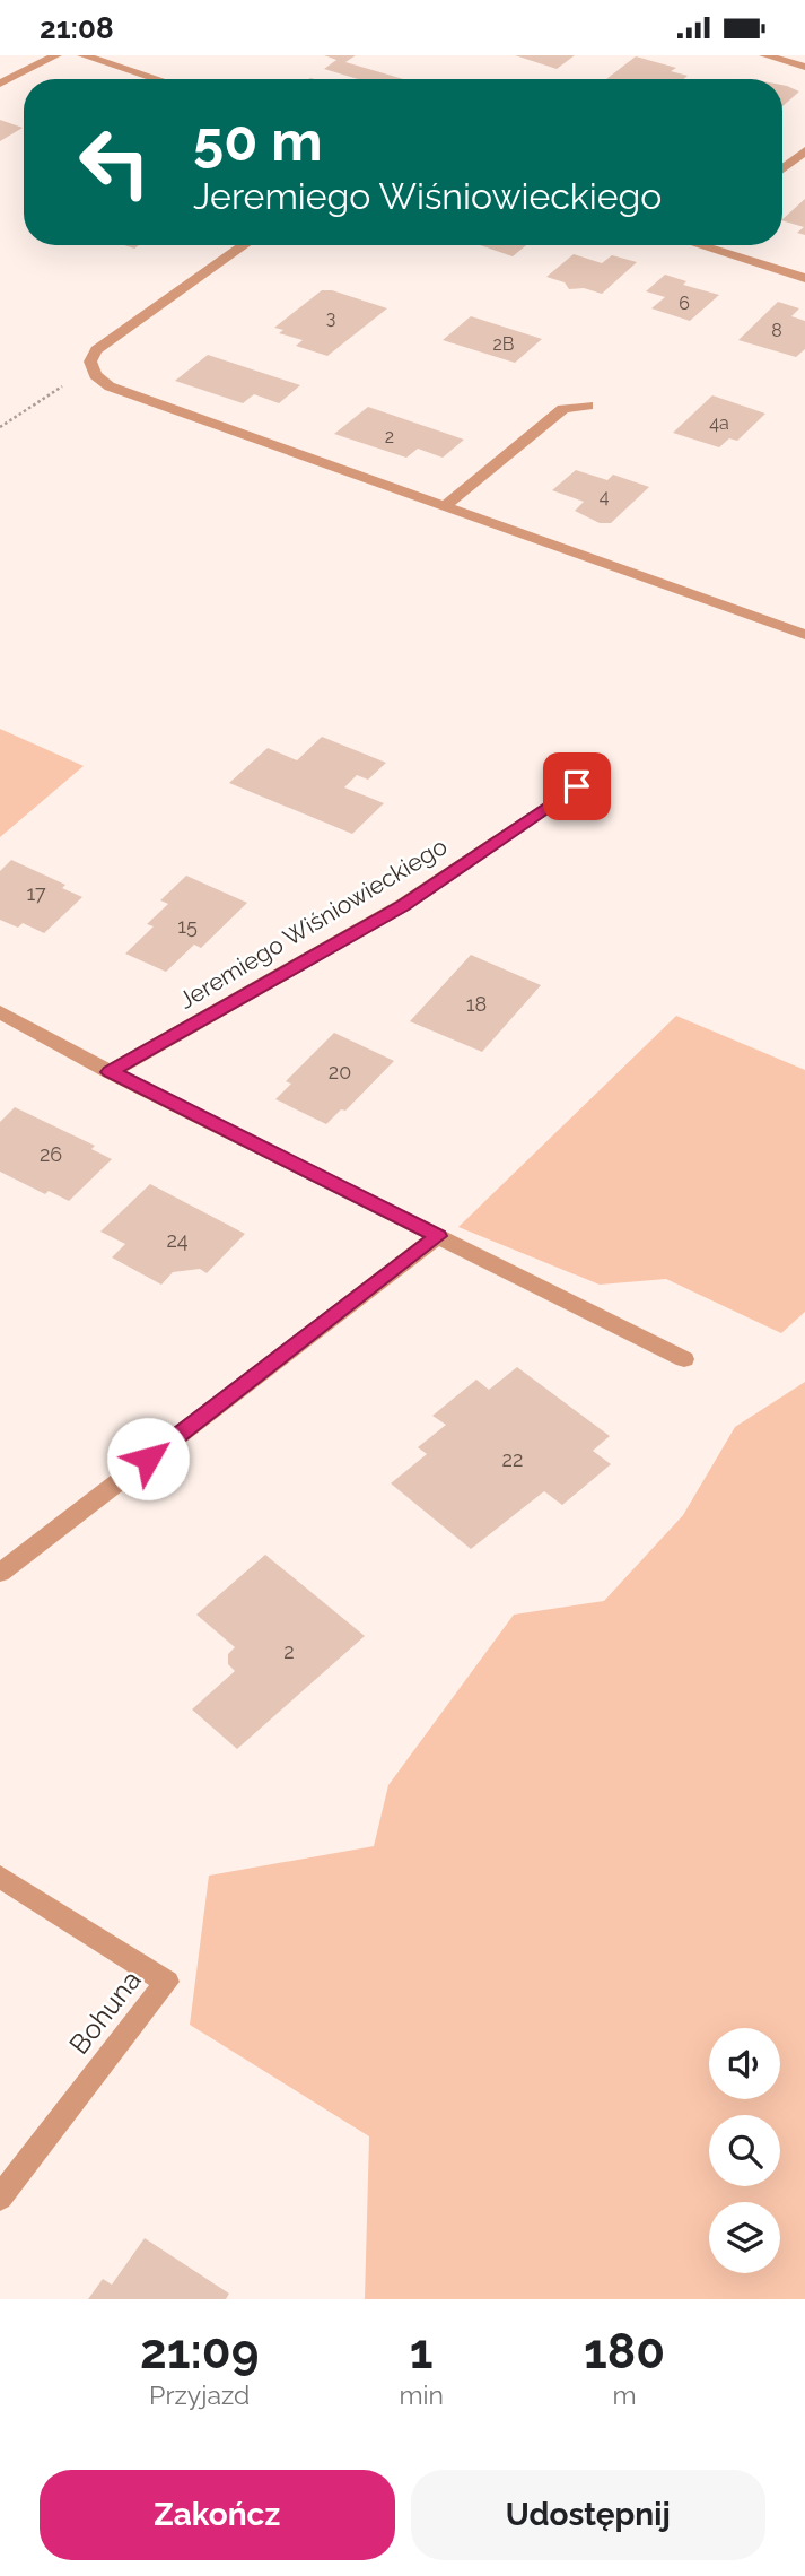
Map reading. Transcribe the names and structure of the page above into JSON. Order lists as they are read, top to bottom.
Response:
{
  "streets": {
    "street": ["Jeremiego Wiśniowieckiego", "Bohuna"]
  },
  "house_numbers": [
    "6",
    "3",
    "8",
    "2B",
    "4a",
    "2",
    "4",
    "17",
    "15",
    "18",
    "20",
    "26",
    "24",
    "22",
    "2"
  ],
  "page": {
    "status": "21:08",
    "turn": ["50 m", "Jeremiego Wiśniowieckiego"],
    "eta": [
      "21:09",
      "Przyjazd",
      "1",
      "min",
      "180",
      "m"
    ],
    "buttons": ["Zakończ", "Udostępnij"]
  }
}
